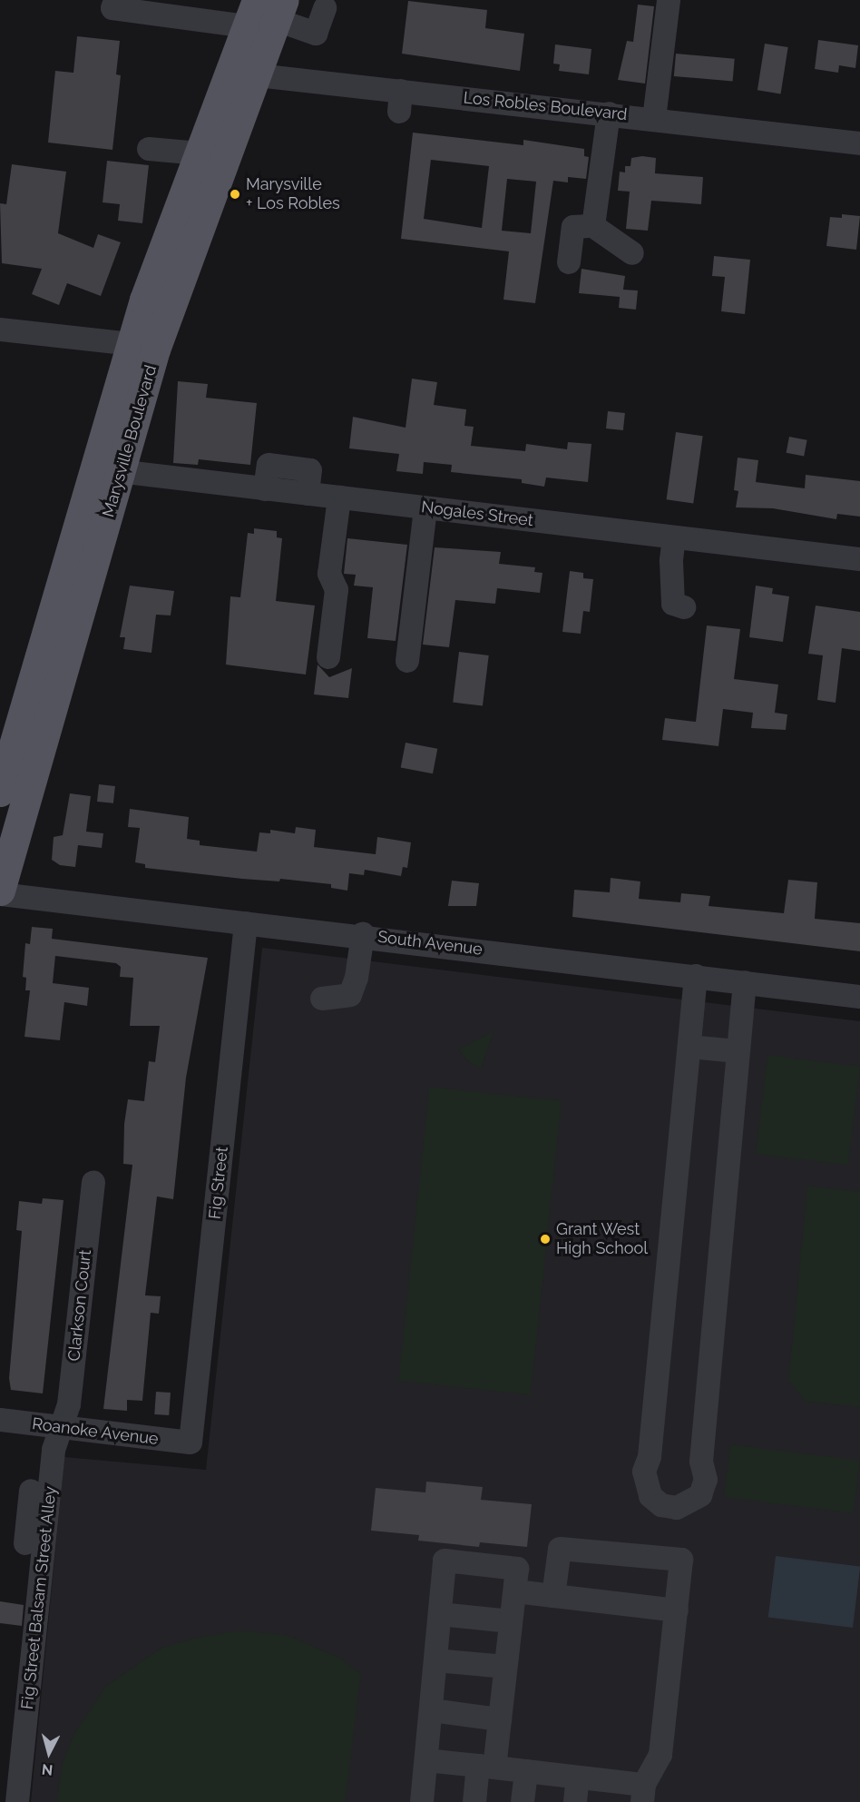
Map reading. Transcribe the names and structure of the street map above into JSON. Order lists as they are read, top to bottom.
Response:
{
  "streets": {
    "main road": ["Marysville Boulevard"],
    "street": [
      "Los Robles Boulevard",
      "Nogales Street",
      "South Avenue",
      "Fig Street",
      "Clarkson Court",
      "Roanoke Avenue",
      "Fig Street Balsam Street Alley"
    ]
  },
  "crossings": [
    ["Los Robles Boulevard", "Marysville Boulevard"],
    ["Marysville Boulevard", "Nogales Street"],
    ["Marysville Boulevard", "South Avenue"],
    ["South Avenue", "Fig Street"],
    ["Fig Street", "Roanoke Avenue"],
    ["Clarkson Court", "Roanoke Avenue"],
    ["Clarkson Court", "Fig Street Balsam Street Alley"],
    ["Roanoke Avenue", "Fig Street Balsam Street Alley"]
  ],
  "places": ["Marysville + Los Robles", "Grant West High School"],
  "north": "bottom"
}
